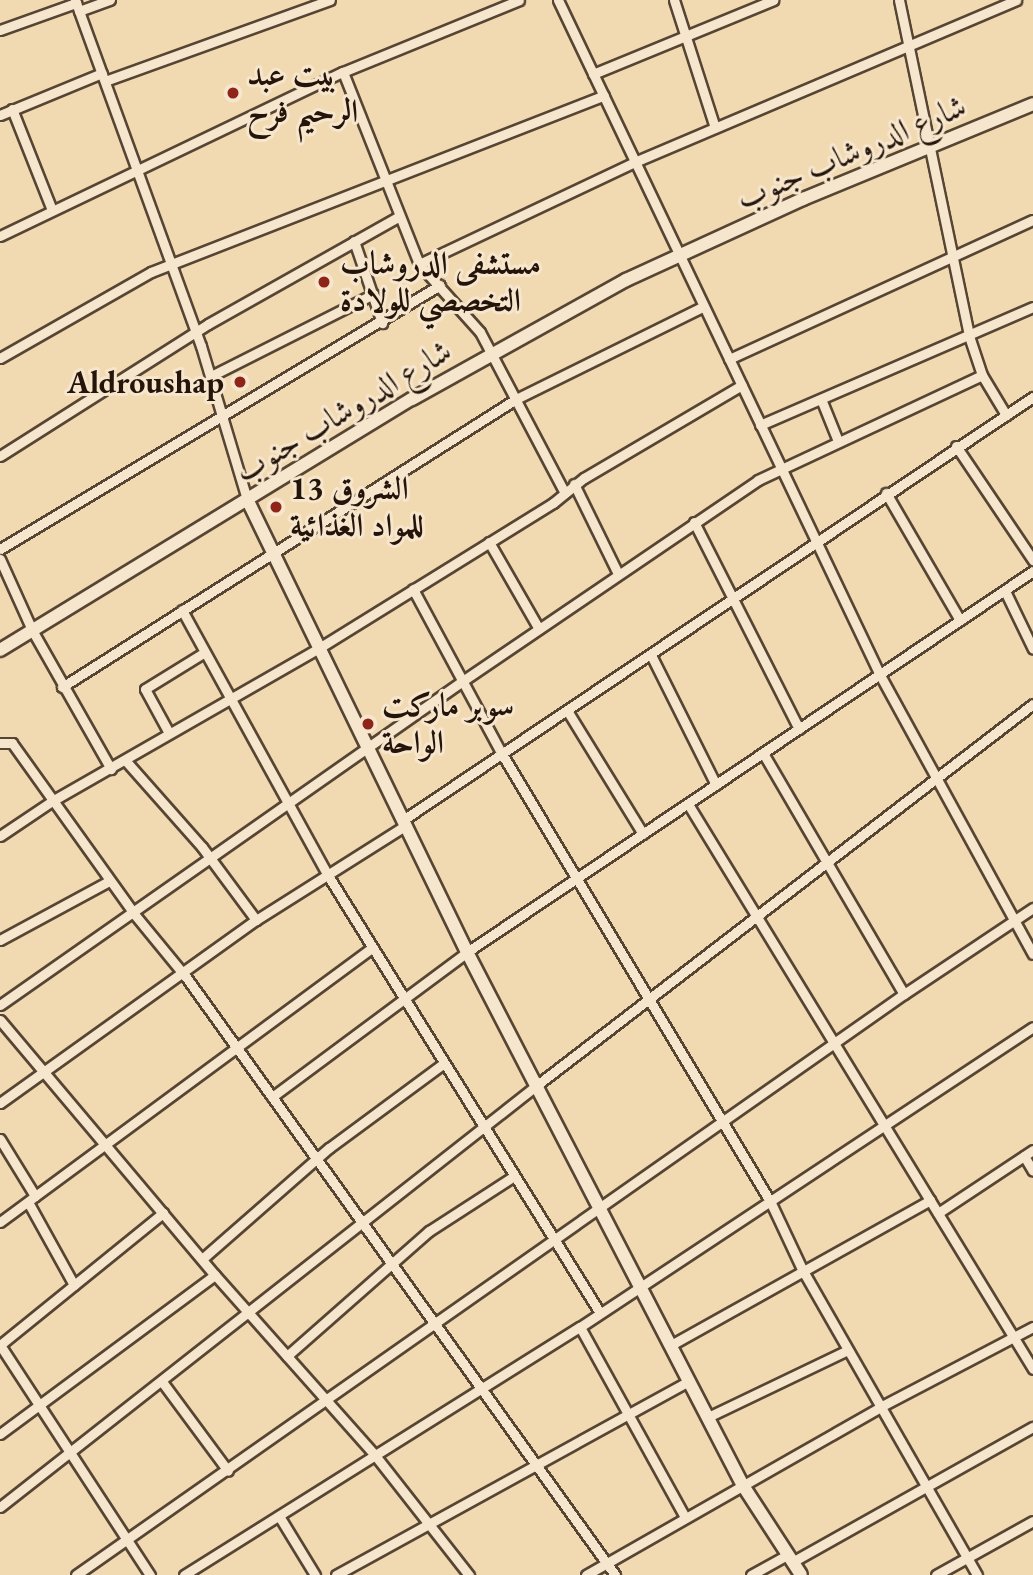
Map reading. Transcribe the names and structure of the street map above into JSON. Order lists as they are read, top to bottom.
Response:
{
  "streets": {
    "street": ["شارع الدروشاب جنوب"]
  },
  "places": [
    "بيت عبد الرحيم فرح",
    "مستشفى الدروشاب التخصصي للولادة",
    "Aldroushap",
    "الشروق 13 للمواد الغذائية",
    "سوبر ماركت الواحة"
  ]
}
